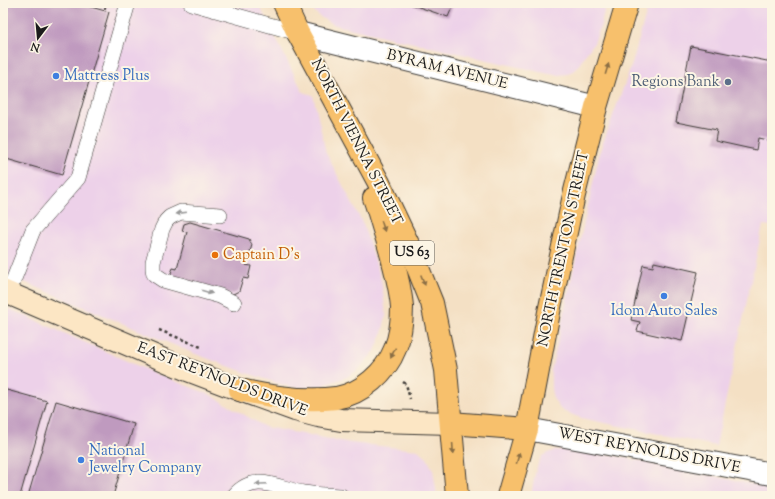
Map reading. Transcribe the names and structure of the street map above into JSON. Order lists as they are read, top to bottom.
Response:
{
  "streets": {
    "highway": ["NORTH VIENNA STREET", "NORTH TRENTON STREET", "US 63"],
    "street": ["BYRAM AVENUE", "EAST REYNOLDS DRIVE", "WEST REYNOLDS DRIVE"]
  },
  "crossings": [
    ["BYRAM AVENUE", "NORTH VIENNA STREET"],
    ["BYRAM AVENUE", "NORTH TRENTON STREET"],
    ["NORTH VIENNA STREET", "EAST REYNOLDS DRIVE"],
    ["NORTH TRENTON STREET", "WEST REYNOLDS DRIVE"]
  ],
  "one_way": ["NORTH VIENNA STREET", "NORTH TRENTON STREET"],
  "places": [
    "Mattress Plus",
    "Regions Bank",
    "Captain D's",
    "Idom Auto Sales",
    "National Jewelry Company"
  ],
  "north": "bottom"
}
